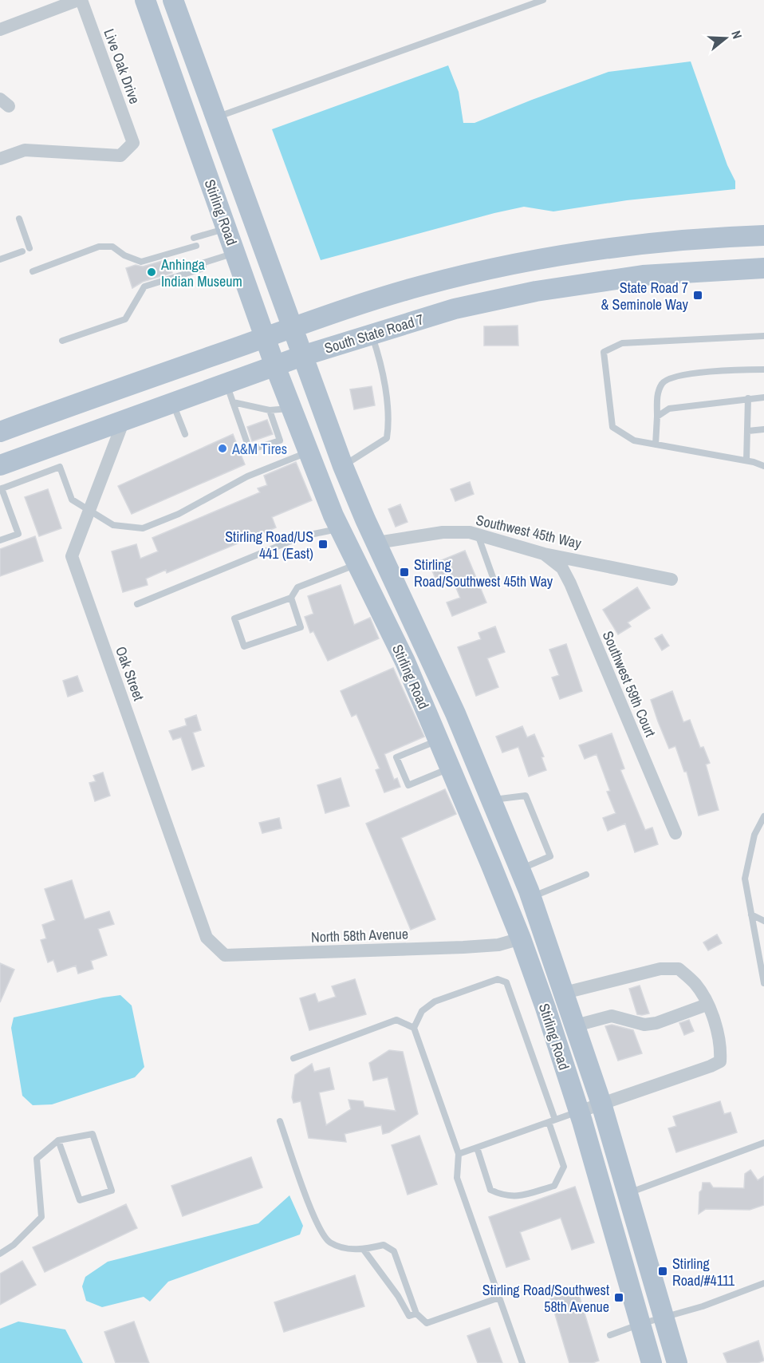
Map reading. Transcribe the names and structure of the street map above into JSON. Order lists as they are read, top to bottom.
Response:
{
  "streets": {
    "main road": ["Stirling Road", "South State Road 7"],
    "street": [
      "Live Oak Drive",
      "Southwest 45th Way",
      "Oak Street",
      "Southwest 59th Court",
      "North 58th Avenue"
    ]
  },
  "crossings": [
    ["Stirling Road", "South State Road 7"],
    ["Stirling Road", "Southwest 45th Way"],
    ["Stirling Road", "North 58th Avenue"],
    ["South State Road 7", "Oak Street"],
    ["Southwest 45th Way", "Southwest 59th Court"],
    ["Oak Street", "North 58th Avenue"]
  ],
  "places": {
    "other": ["Anhinga Indian Museum", "A&M Tires"],
    "transit": [
      "State Road 7 & Seminole Way",
      "Stirling Road/US 441 (East)",
      "Stirling Road/Southwest 45th Way",
      "Stirling Road/#4111",
      "Stirling Road/Southwest 58th Avenue"
    ]
  },
  "north": "right"
}
